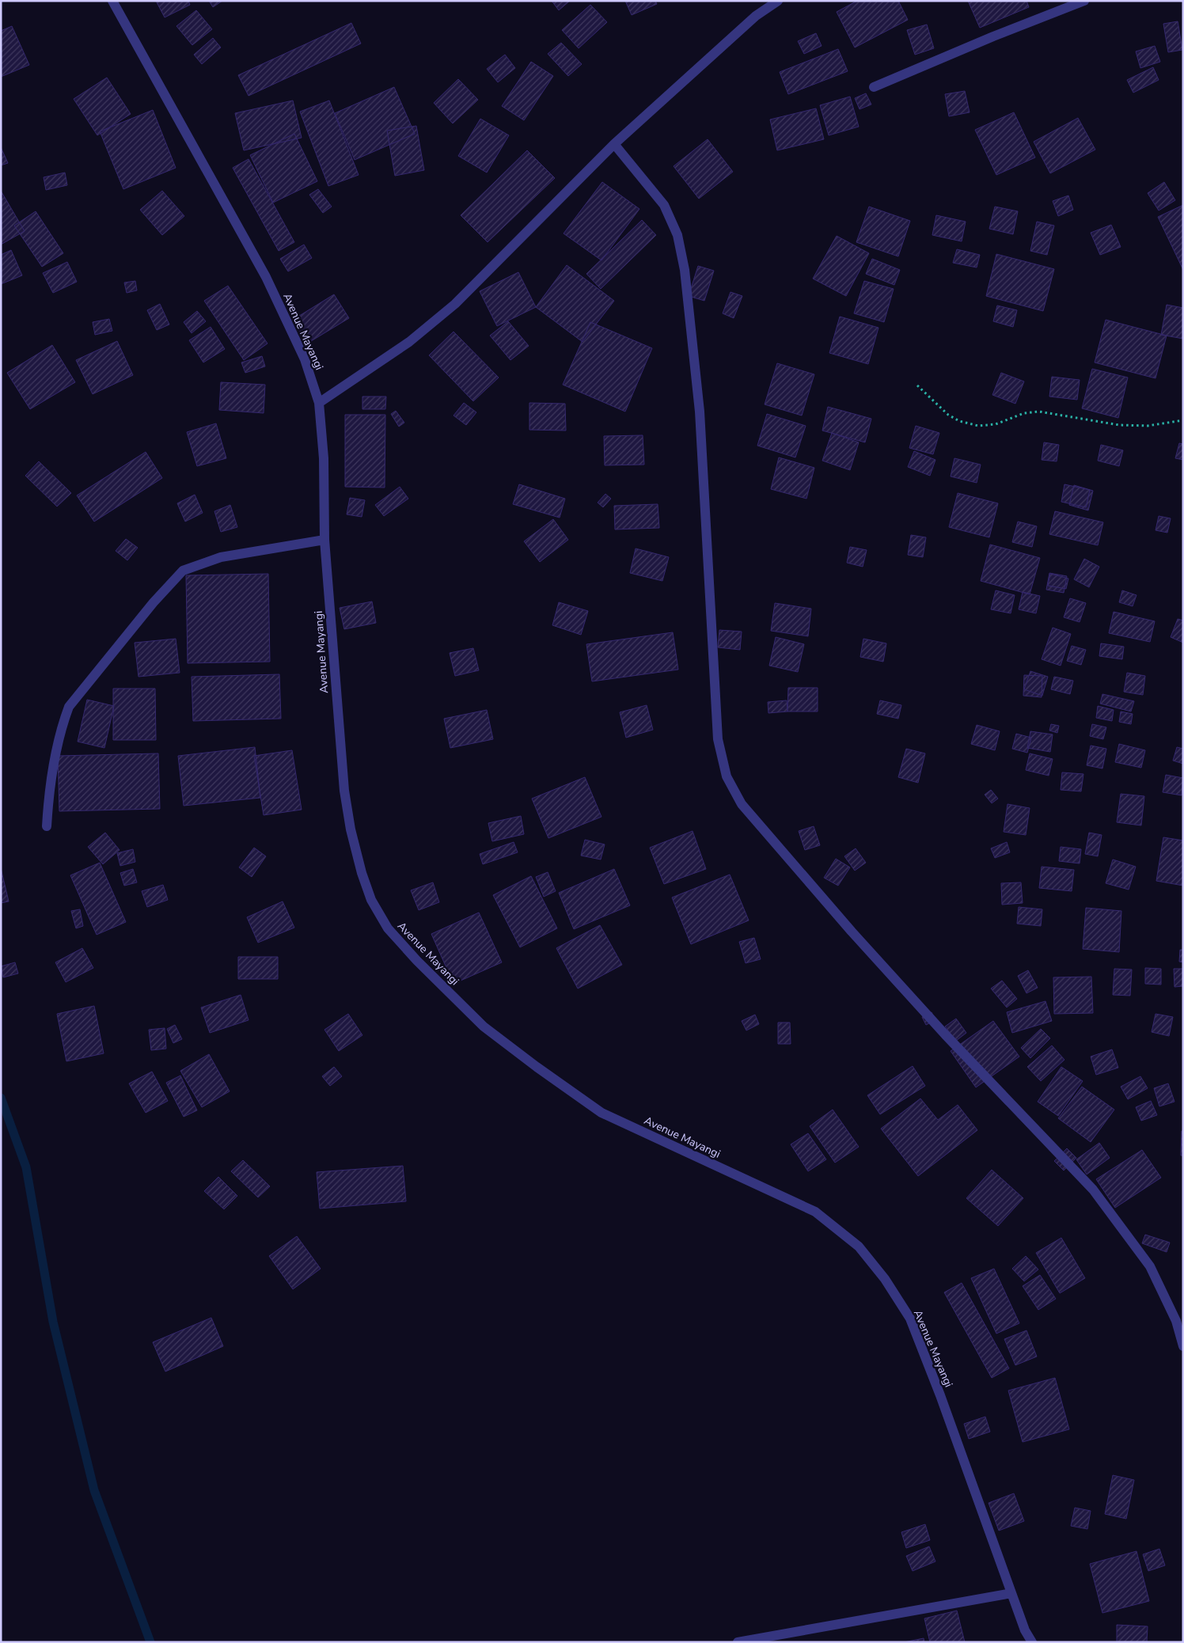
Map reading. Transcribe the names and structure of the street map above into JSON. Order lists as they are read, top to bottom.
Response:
{
  "streets": {
    "street": ["Avenue Mayangi"]
  }
}
